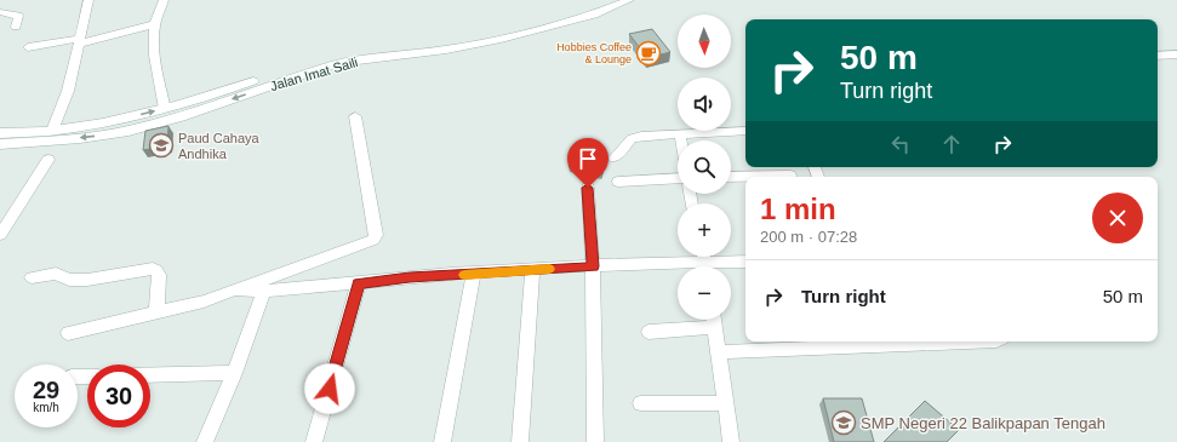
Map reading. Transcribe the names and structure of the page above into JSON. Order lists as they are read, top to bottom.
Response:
{
  "streets": {
    "main road": ["Jalan Imat Saili"]
  },
  "places": {
    "cafe": ["Hobbies Coffee & Lounge"],
    "school or university": ["Paud Cahaya Andhika", "SMP Negeri 22 Balikpapan Tengah"]
  },
  "north": "bottom",
  "page": {
    "map_buttons": ["+", "−"],
    "turn": ["50 m", "Turn right"],
    "heading": ["1 min", "200 m · 07:28"],
    "list": [
      {
        "name": "Turn right",
        "value": "50 m"
      }
    ],
    "speed": "29 km/h",
    "limit": "30"
  }
}
